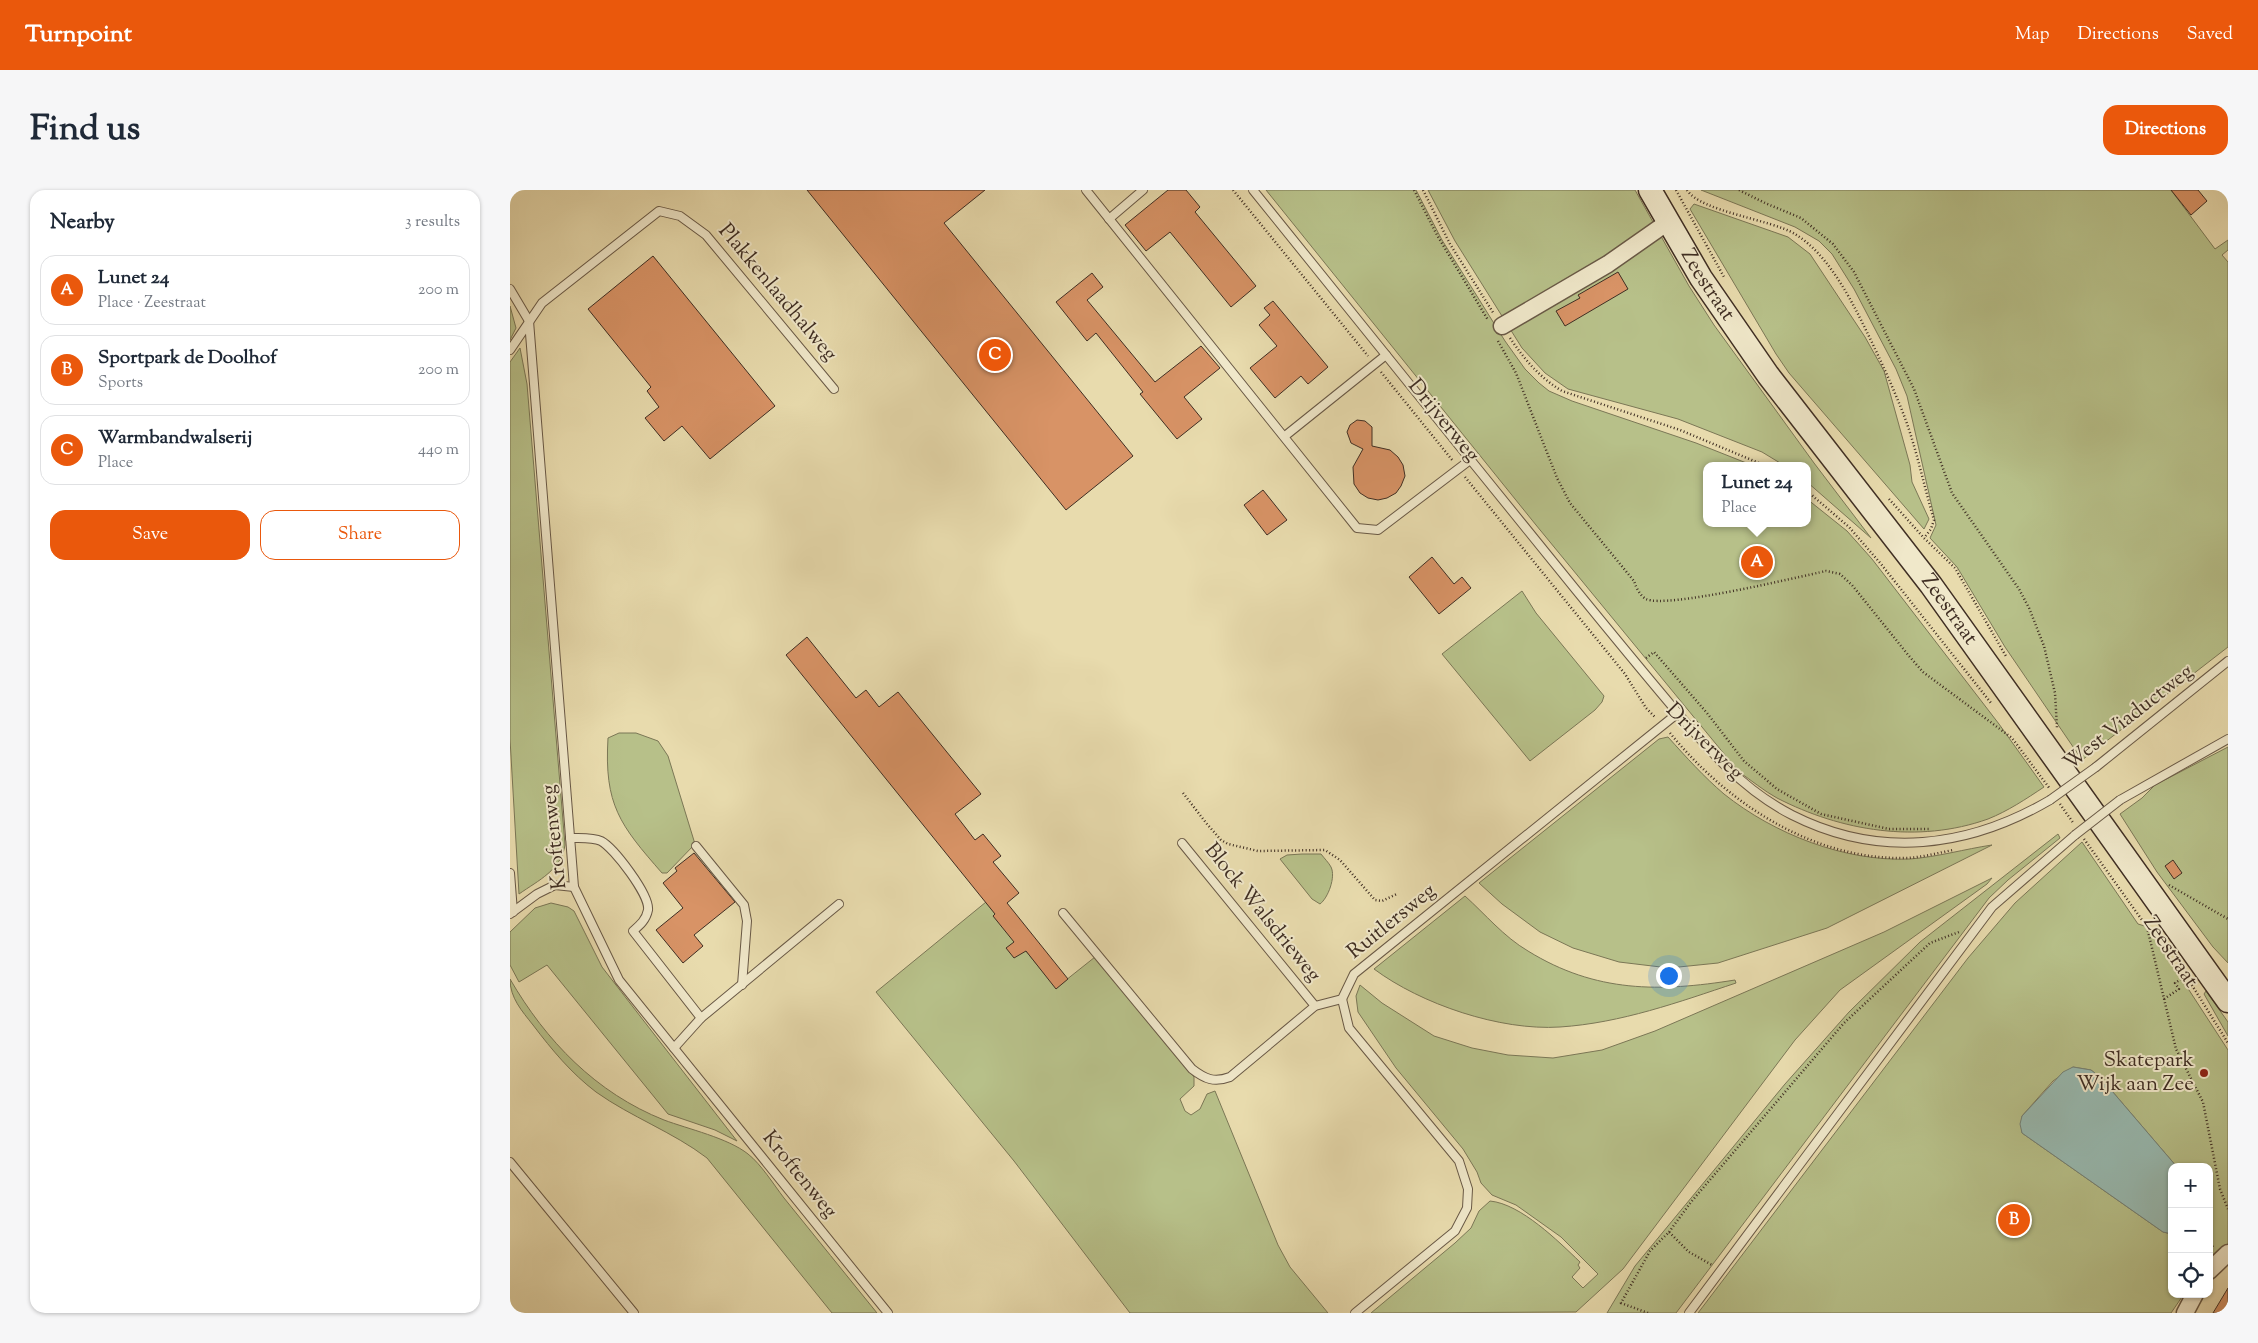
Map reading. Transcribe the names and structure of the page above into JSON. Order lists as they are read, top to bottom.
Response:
{
  "streets": {
    "main road": ["Zeestraat"],
    "lane": [
      "Plakkenlaadhalweg",
      "Drijverweg",
      "West Viaductweg",
      "Kroftenweg",
      "Block Walsdrieweg",
      "Ruitlersweg"
    ]
  },
  "crossings": [
    ["Plakkenlaadhalweg", "Kroftenweg"],
    ["Drijverweg", "West Viaductweg"],
    ["Drijverweg", "Ruitlersweg"],
    ["Block Walsdrieweg", "Ruitlersweg"]
  ],
  "places": ["Skatepark Wijk aan Zee"],
  "page": {
    "header": "Turnpoint",
    "nav": ["Map", "Directions", "Saved"],
    "title": "Find us",
    "buttons": [
      "Directions",
      ["Save", "Share"]
    ],
    "heading": ["Nearby", "3 results"],
    "list": [
      {
        "mark": "A",
        "name": "Lunet 24",
        "note": "Place · Zeestraat",
        "value": "200 m"
      },
      {
        "mark": "B",
        "name": "Sportpark de Doolhof",
        "note": "Sports",
        "value": "200 m"
      },
      {
        "mark": "C",
        "name": "Warmbandwalserij",
        "note": "Place",
        "value": "440 m"
      }
    ],
    "pins": ["C", "A", "B"],
    "popup": ["Lunet 24", "Place"],
    "map_buttons": ["+", "−"]
  }
}
